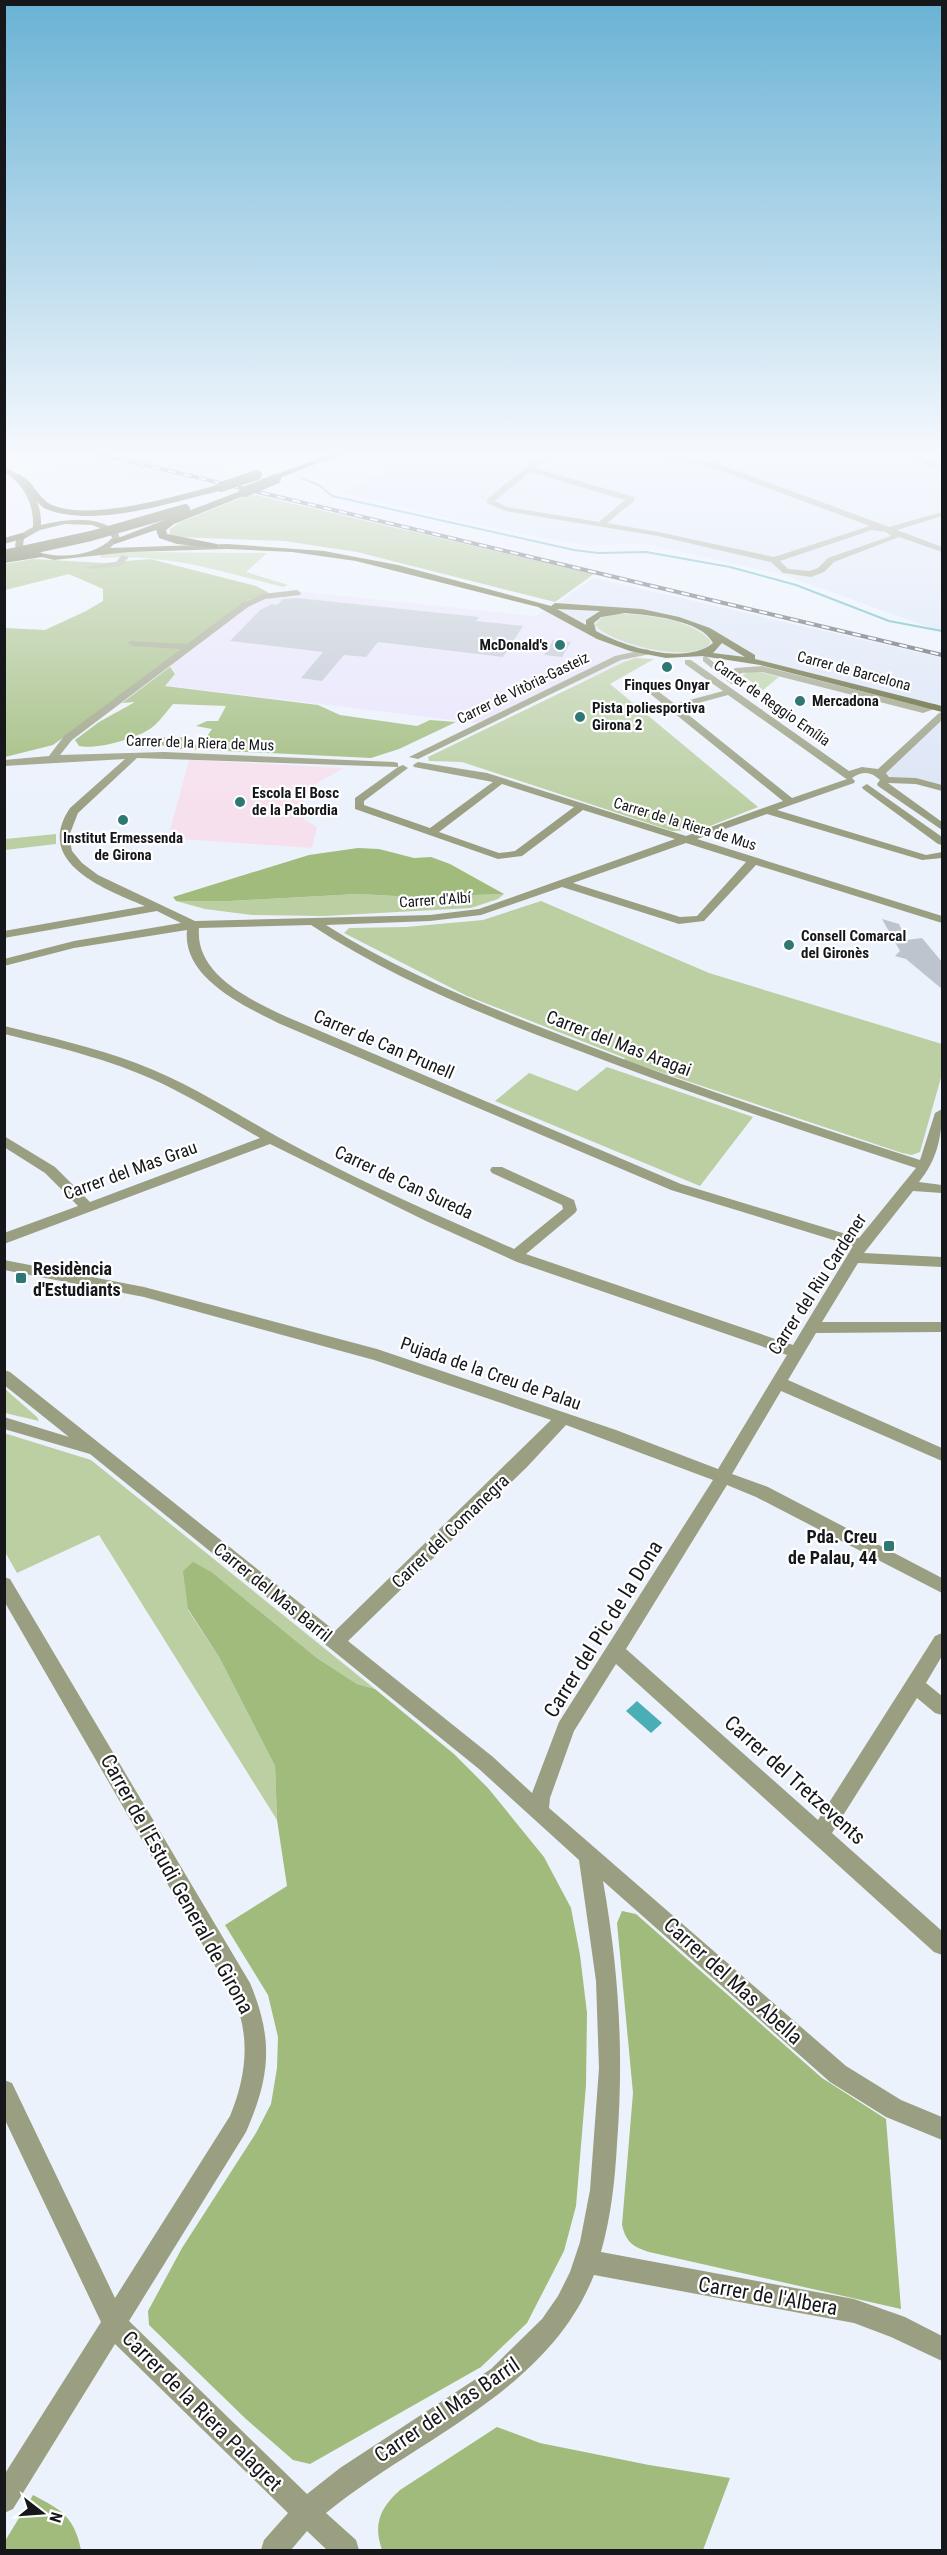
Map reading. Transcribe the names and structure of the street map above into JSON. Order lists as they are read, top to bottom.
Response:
{
  "streets": {
    "main road": ["Carrer de Barcelona", "Carrer de Reggio Emília"],
    "street": [
      "Carrer de Vitòria-Gasteiz",
      "Carrer de la Riera de Mus",
      "Carrer d'Albí",
      "Carrer del Mas Aragai",
      "Carrer de Can Prunell",
      "Carrer del Mas Grau",
      "Carrer de Can Sureda",
      "Carrer del Riu Cardener",
      "Pujada de la Creu de Palau",
      "Carrer del Comanegra",
      "Carrer del Mas Barril",
      "Carrer del Pic de la Dona",
      "Carrer del Tretzevents",
      "Carrer de l'Estudi General de Girona",
      "Carrer del Mas Abella",
      "Carrer de l'Albera",
      "Carrer de la Riera Palagret"
    ]
  },
  "crossings": [
    ["Carrer de Barcelona", "Carrer de Reggio Emília"],
    ["Carrer de Vitòria-Gasteiz", "Carrer de la Riera de Mus"],
    ["Carrer de Reggio Emília", "Carrer d'Albí"],
    ["Carrer de la Riera de Mus", "Carrer d'Albí"],
    ["Carrer d'Albí", "Carrer del Mas Aragai"],
    ["Carrer d'Albí", "Carrer de Can Prunell"],
    ["Carrer del Mas Aragai", "Carrer del Riu Cardener"],
    ["Carrer de Can Prunell", "Carrer del Riu Cardener"],
    ["Carrer del Mas Grau", "Carrer de Can Sureda"],
    ["Carrer de Can Sureda", "Carrer del Riu Cardener"],
    ["Carrer del Riu Cardener", "Pujada de la Creu de Palau"],
    ["Carrer del Riu Cardener", "Carrer del Pic de la Dona"],
    ["Pujada de la Creu de Palau", "Carrer del Comanegra"],
    ["Pujada de la Creu de Palau", "Carrer del Pic de la Dona"],
    ["Carrer del Comanegra", "Carrer del Mas Barril"],
    ["Carrer del Mas Barril", "Carrer del Pic de la Dona"],
    ["Carrer del Mas Barril", "Carrer del Mas Abella"],
    ["Carrer del Mas Barril", "Carrer de l'Albera"],
    ["Carrer del Mas Barril", "Carrer de la Riera Palagret"],
    ["Carrer del Pic de la Dona", "Carrer del Tretzevents"],
    ["Carrer del Pic de la Dona", "Carrer del Mas Abella"],
    ["Carrer de l'Estudi General de Girona", "Carrer de la Riera Palagret"]
  ],
  "places": {
    "other": [
      "McDonald's",
      "Finques Onyar",
      "Mercadona",
      "Pista poliesportiva Girona 2",
      "Escola El Bosc de la Pabordia",
      "Institut Ermessenda de Girona",
      "Consell Comarcal del Gironès"
    ],
    "transit": ["Residència d'Estudiants", "Pda. Creu de Palau, 44"]
  },
  "north": "right"
}
